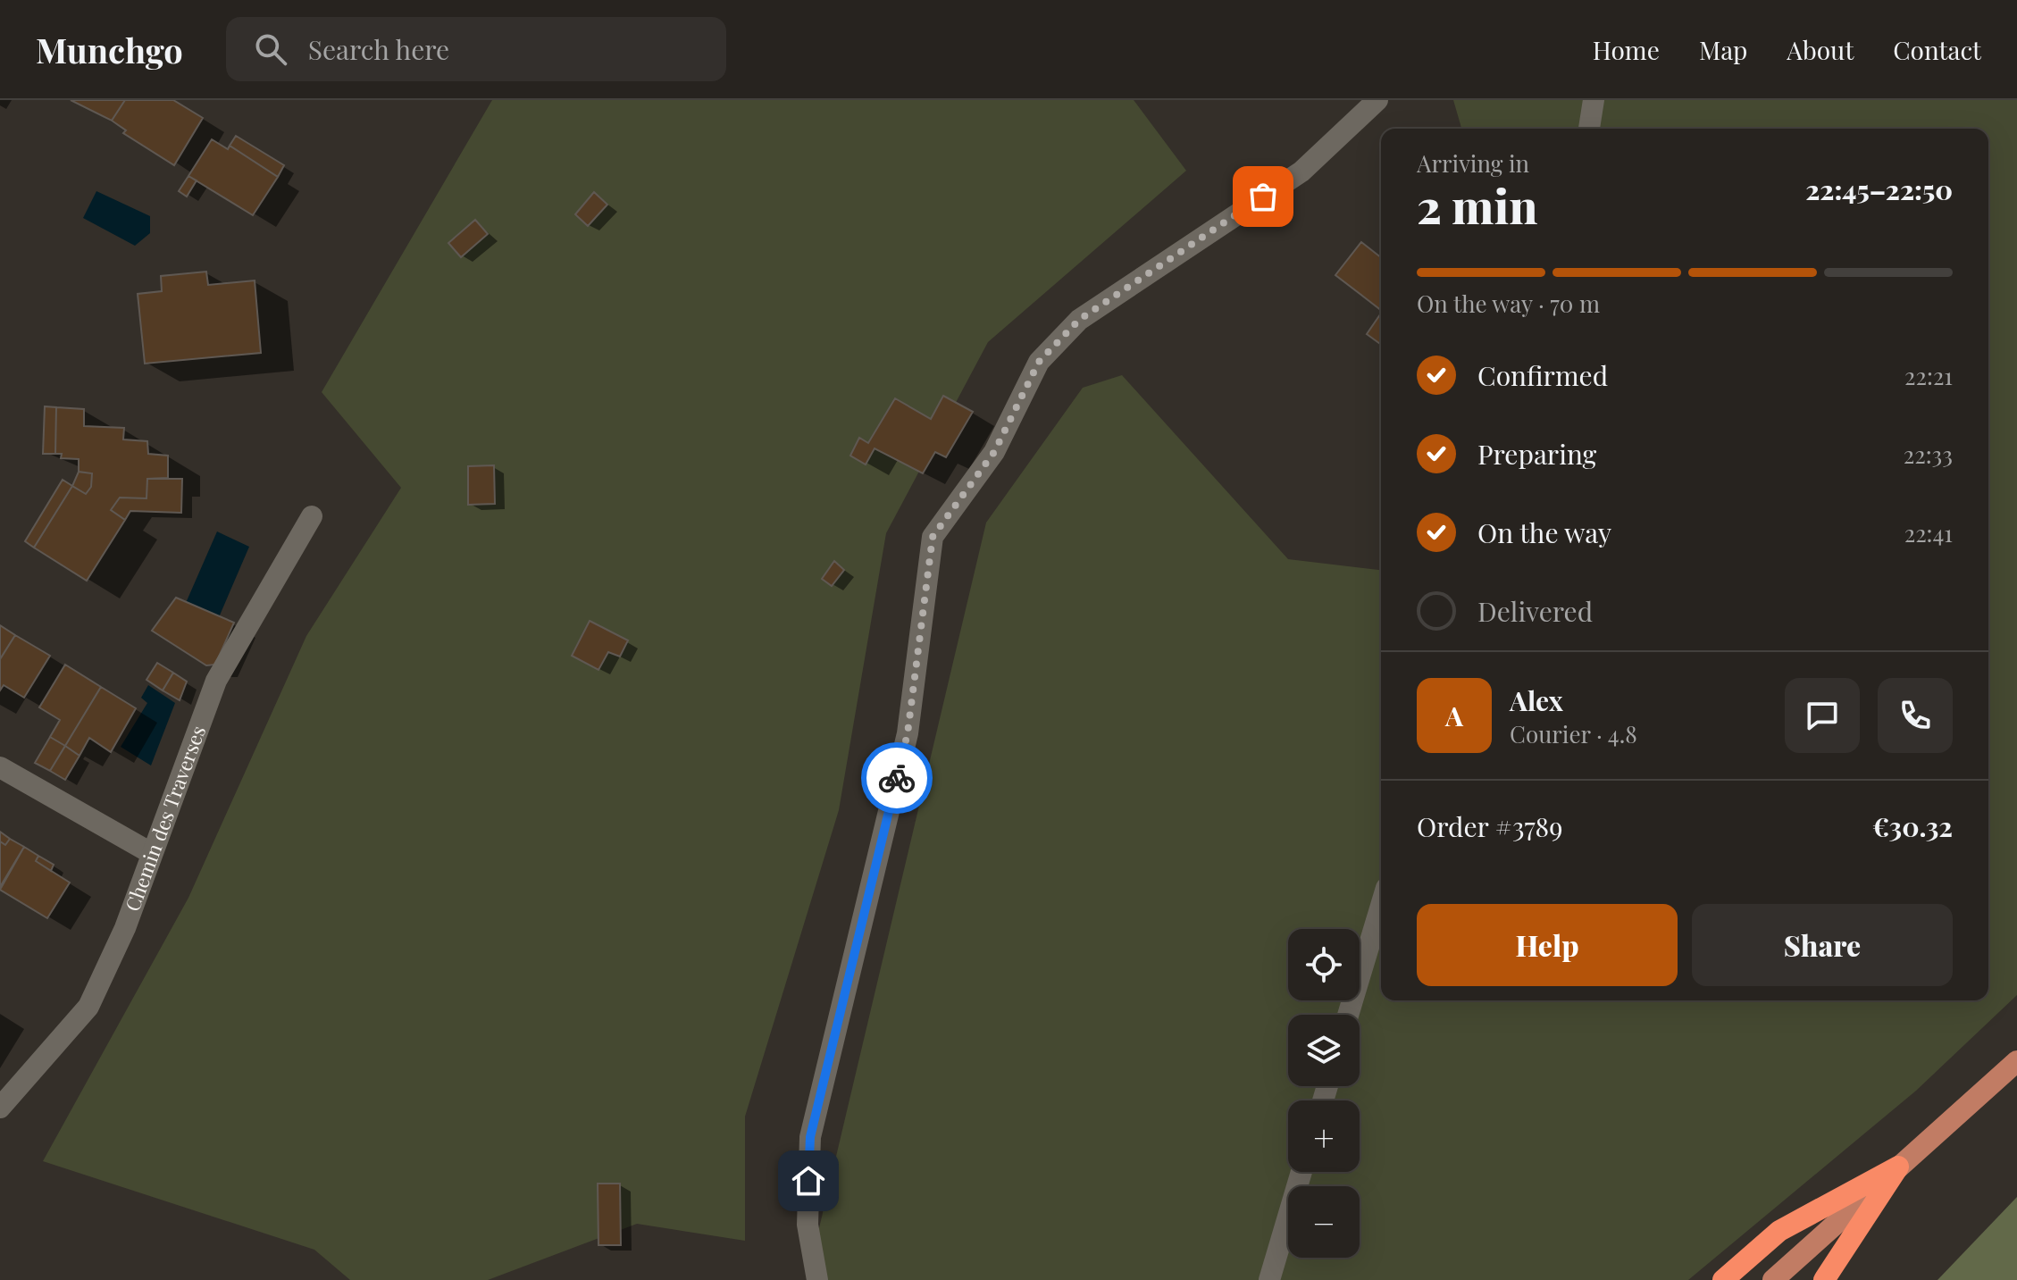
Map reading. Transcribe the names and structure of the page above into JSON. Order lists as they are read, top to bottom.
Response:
{
  "streets": {
    "street": ["Chemin des Traverses"]
  },
  "page": {
    "header": "Munchgo",
    "search": "Search here",
    "nav": [
      "Home",
      "Map",
      "About",
      "Contact"
    ],
    "heading": ["2 min", "Arriving in", "22:45–22:50"],
    "panel": [
      "Alex",
      "Courier · 4.8",
      "Order #3789",
      "€30.32"
    ],
    "bar": "On the way · 70 m",
    "list": [
      ["Confirmed", "22:21"],
      ["Preparing", "22:33"],
      ["On the way", "22:41"],
      "Delivered"
    ],
    "round": "A",
    "buttons": ["Help", "Share"],
    "map_buttons": ["+", "−"]
  }
}
